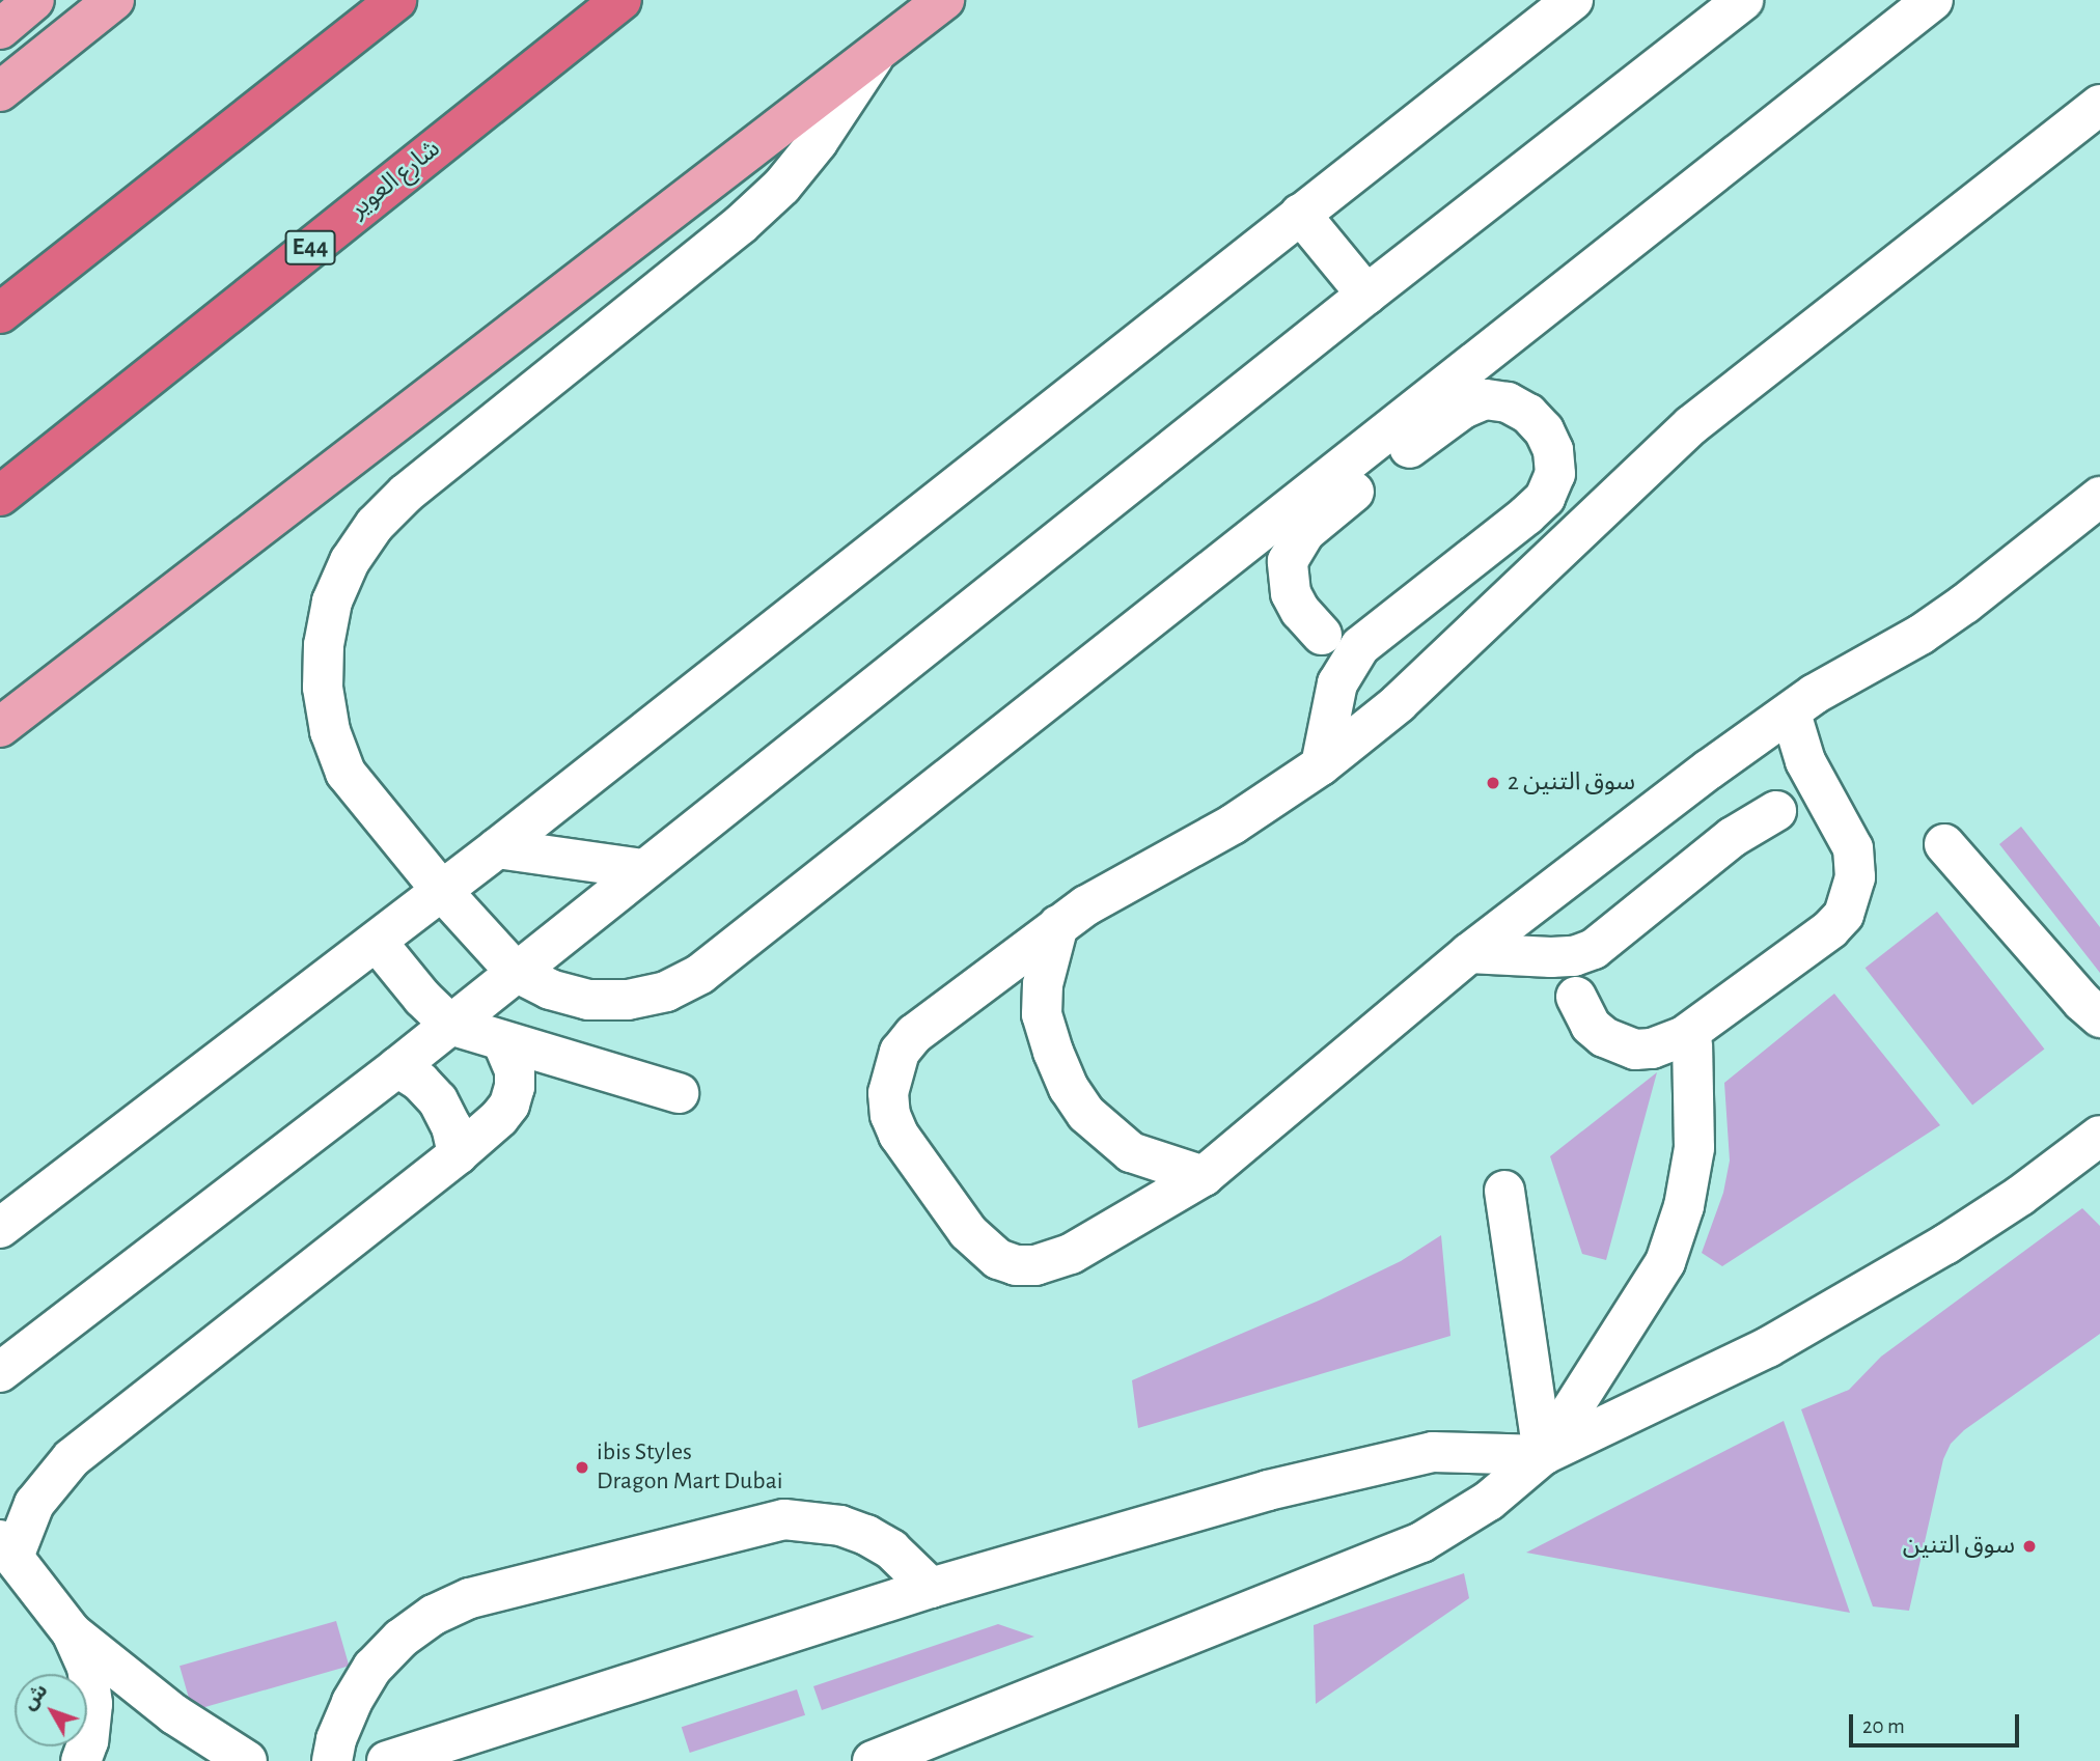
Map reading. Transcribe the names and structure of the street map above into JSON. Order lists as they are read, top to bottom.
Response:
{
  "streets": {
    "highway": ["شارع العوير", "E44"]
  },
  "places": ["سوق التنين 2", "ibis Styles Dragon Mart Dubai", "سوق التنين"],
  "scale_bar": "20 m",
  "north": "top left"
}
